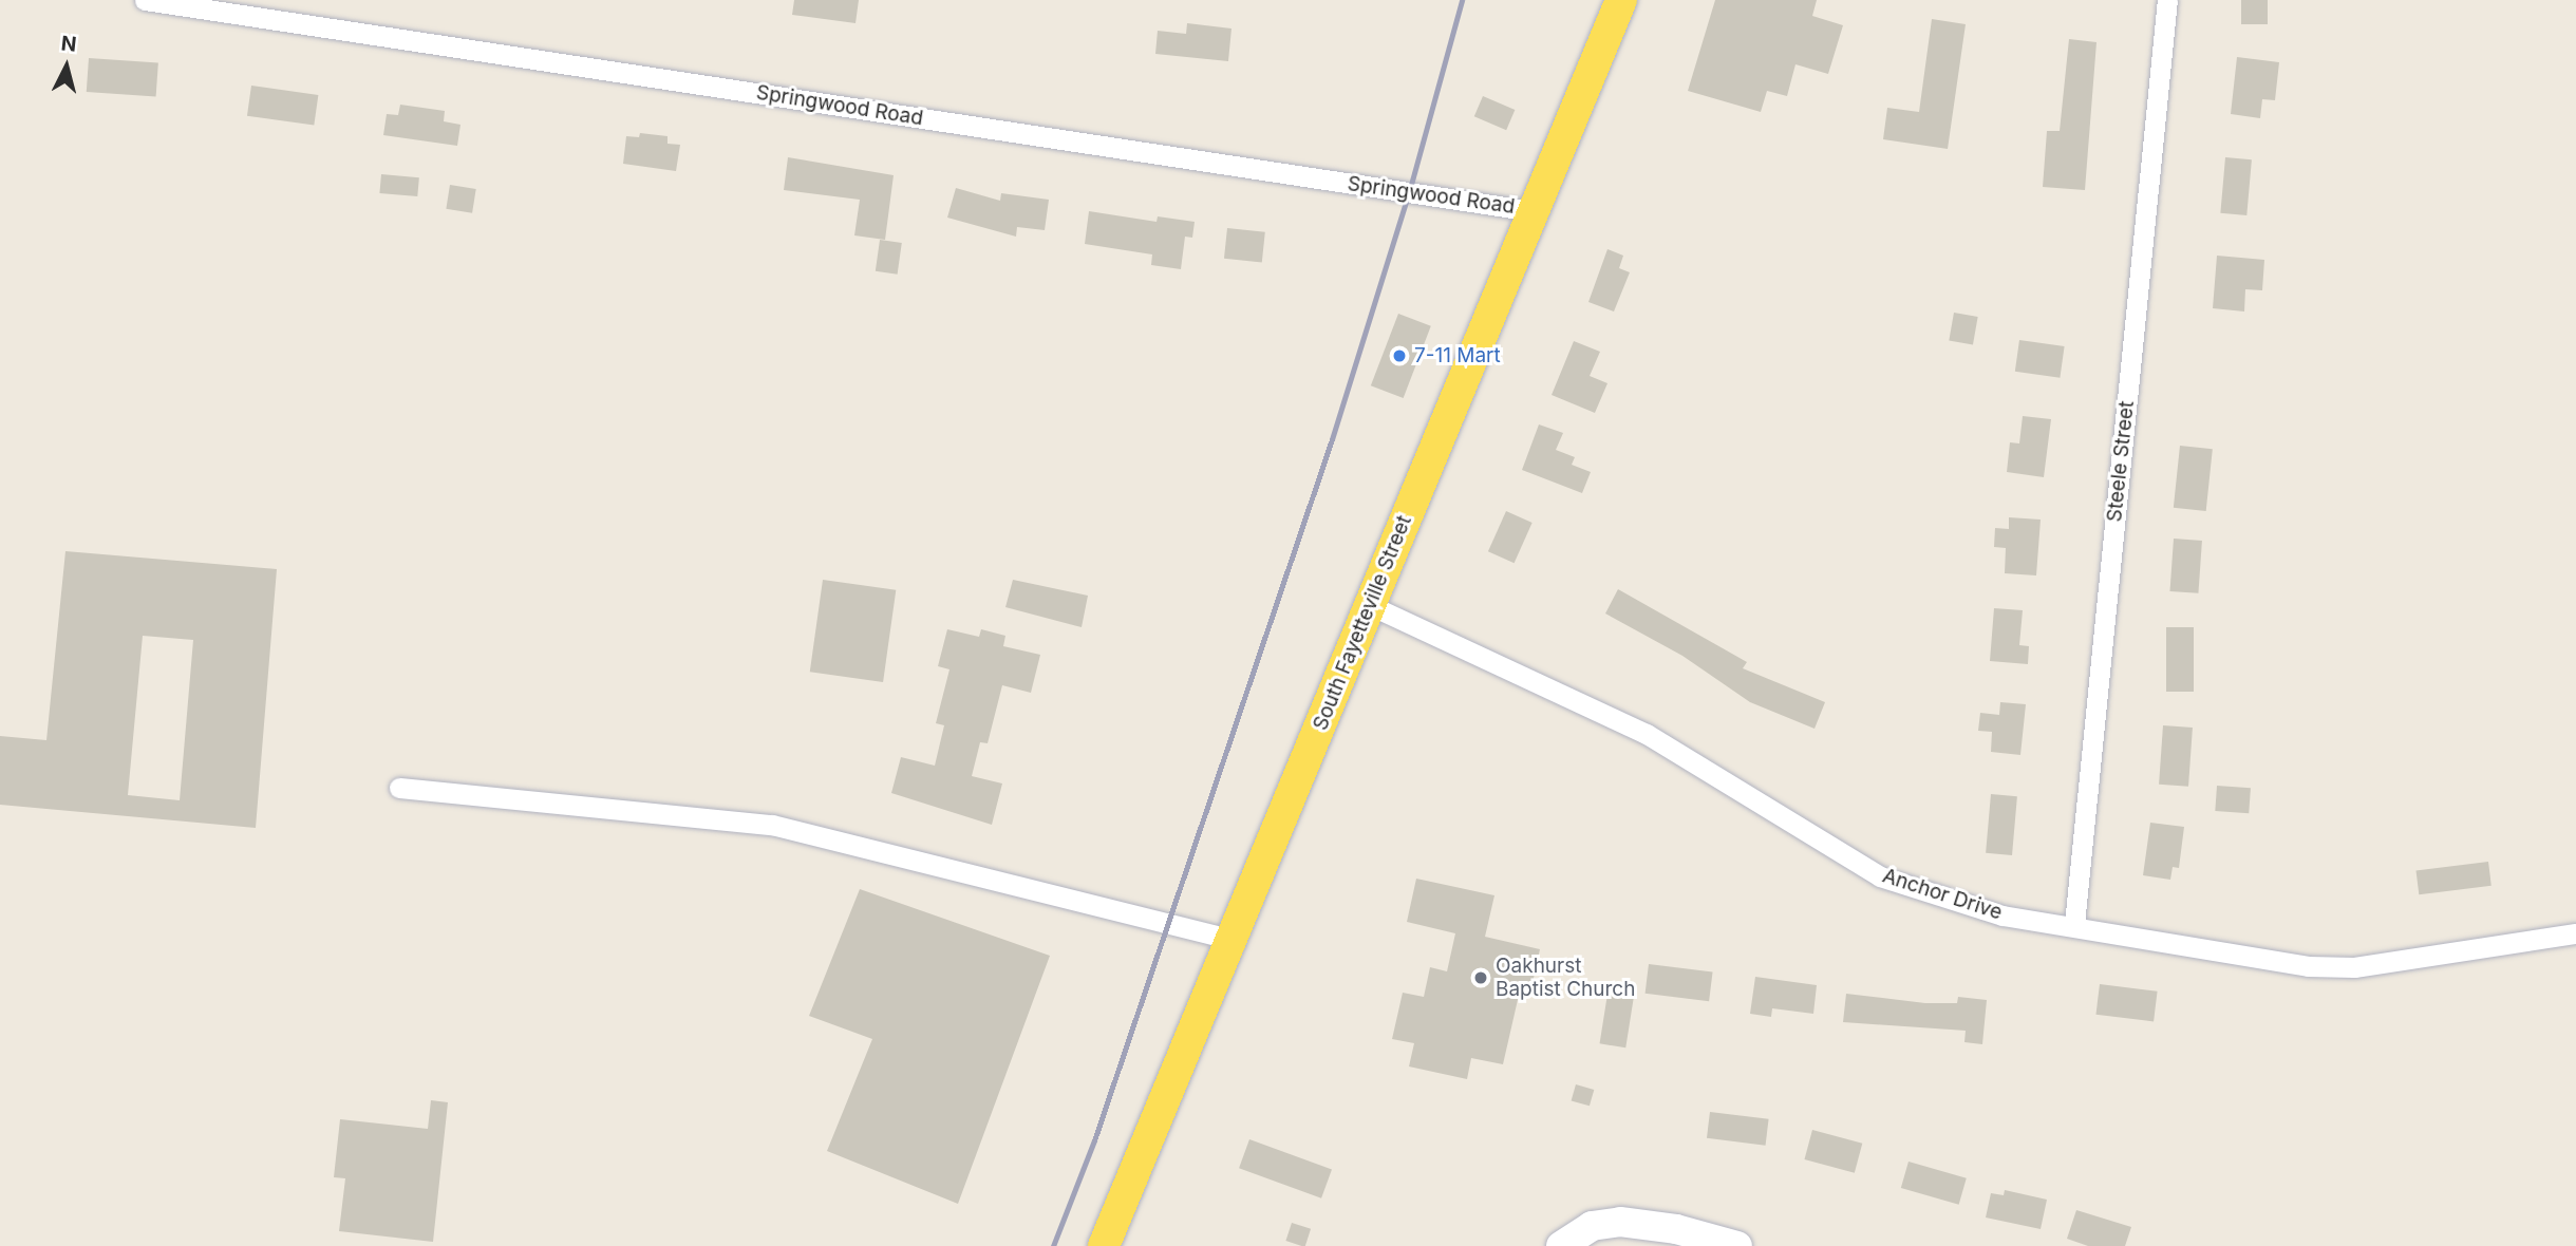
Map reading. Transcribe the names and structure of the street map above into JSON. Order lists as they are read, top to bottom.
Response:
{
  "streets": {
    "main road": ["South Fayetteville Street"],
    "street": ["Springwood Road", "Steele Street", "Anchor Drive"]
  },
  "crossings": [
    ["Springwood Road", "South Fayetteville Street"],
    ["Steele Street", "Anchor Drive"],
    ["South Fayetteville Street", "Anchor Drive"]
  ],
  "places": ["7-11 Mart", "Oakhurst Baptist Church"],
  "north": "top"
}
